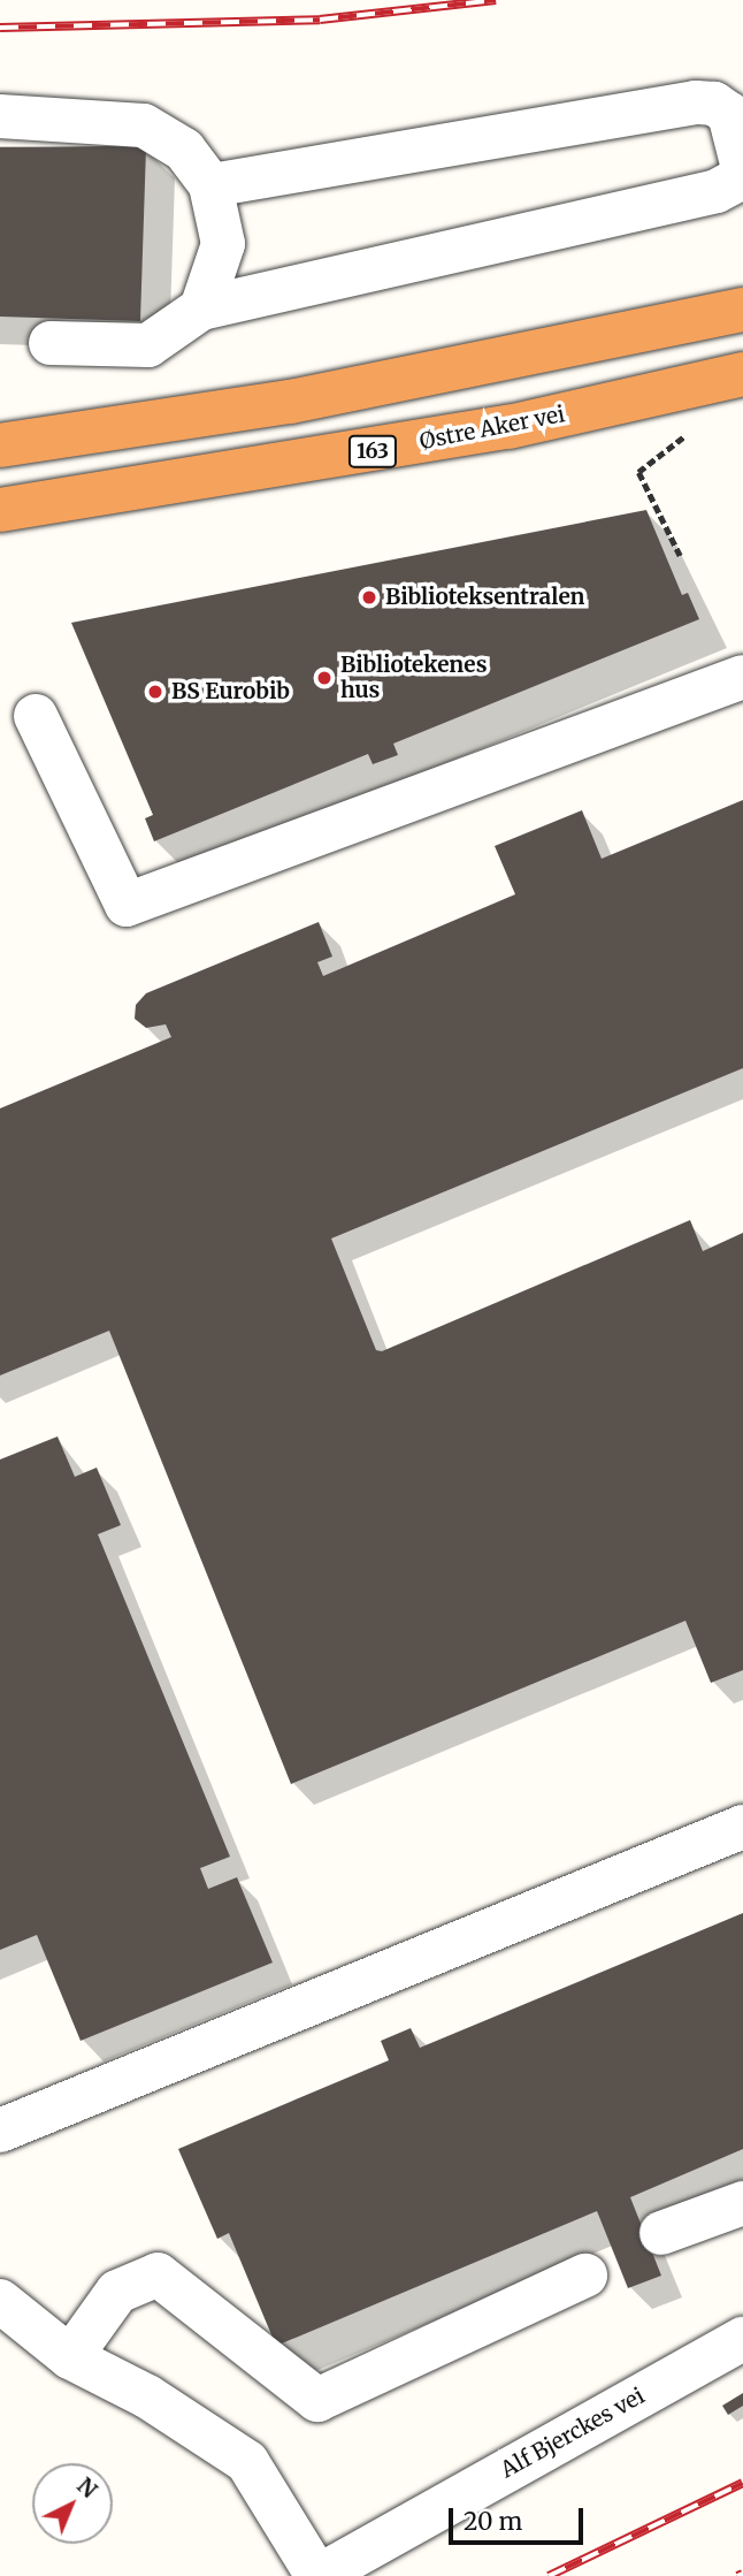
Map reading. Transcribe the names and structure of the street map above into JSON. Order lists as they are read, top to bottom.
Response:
{
  "streets": {
    "highway": ["Østre Aker vei", "163"],
    "lane": ["Alf Bjerckes vei"]
  },
  "places": ["Biblioteksentralen", "Bibliotekenes hus", "BS Eurobib"],
  "scale_bar": "20 m",
  "north": "top right"
}
